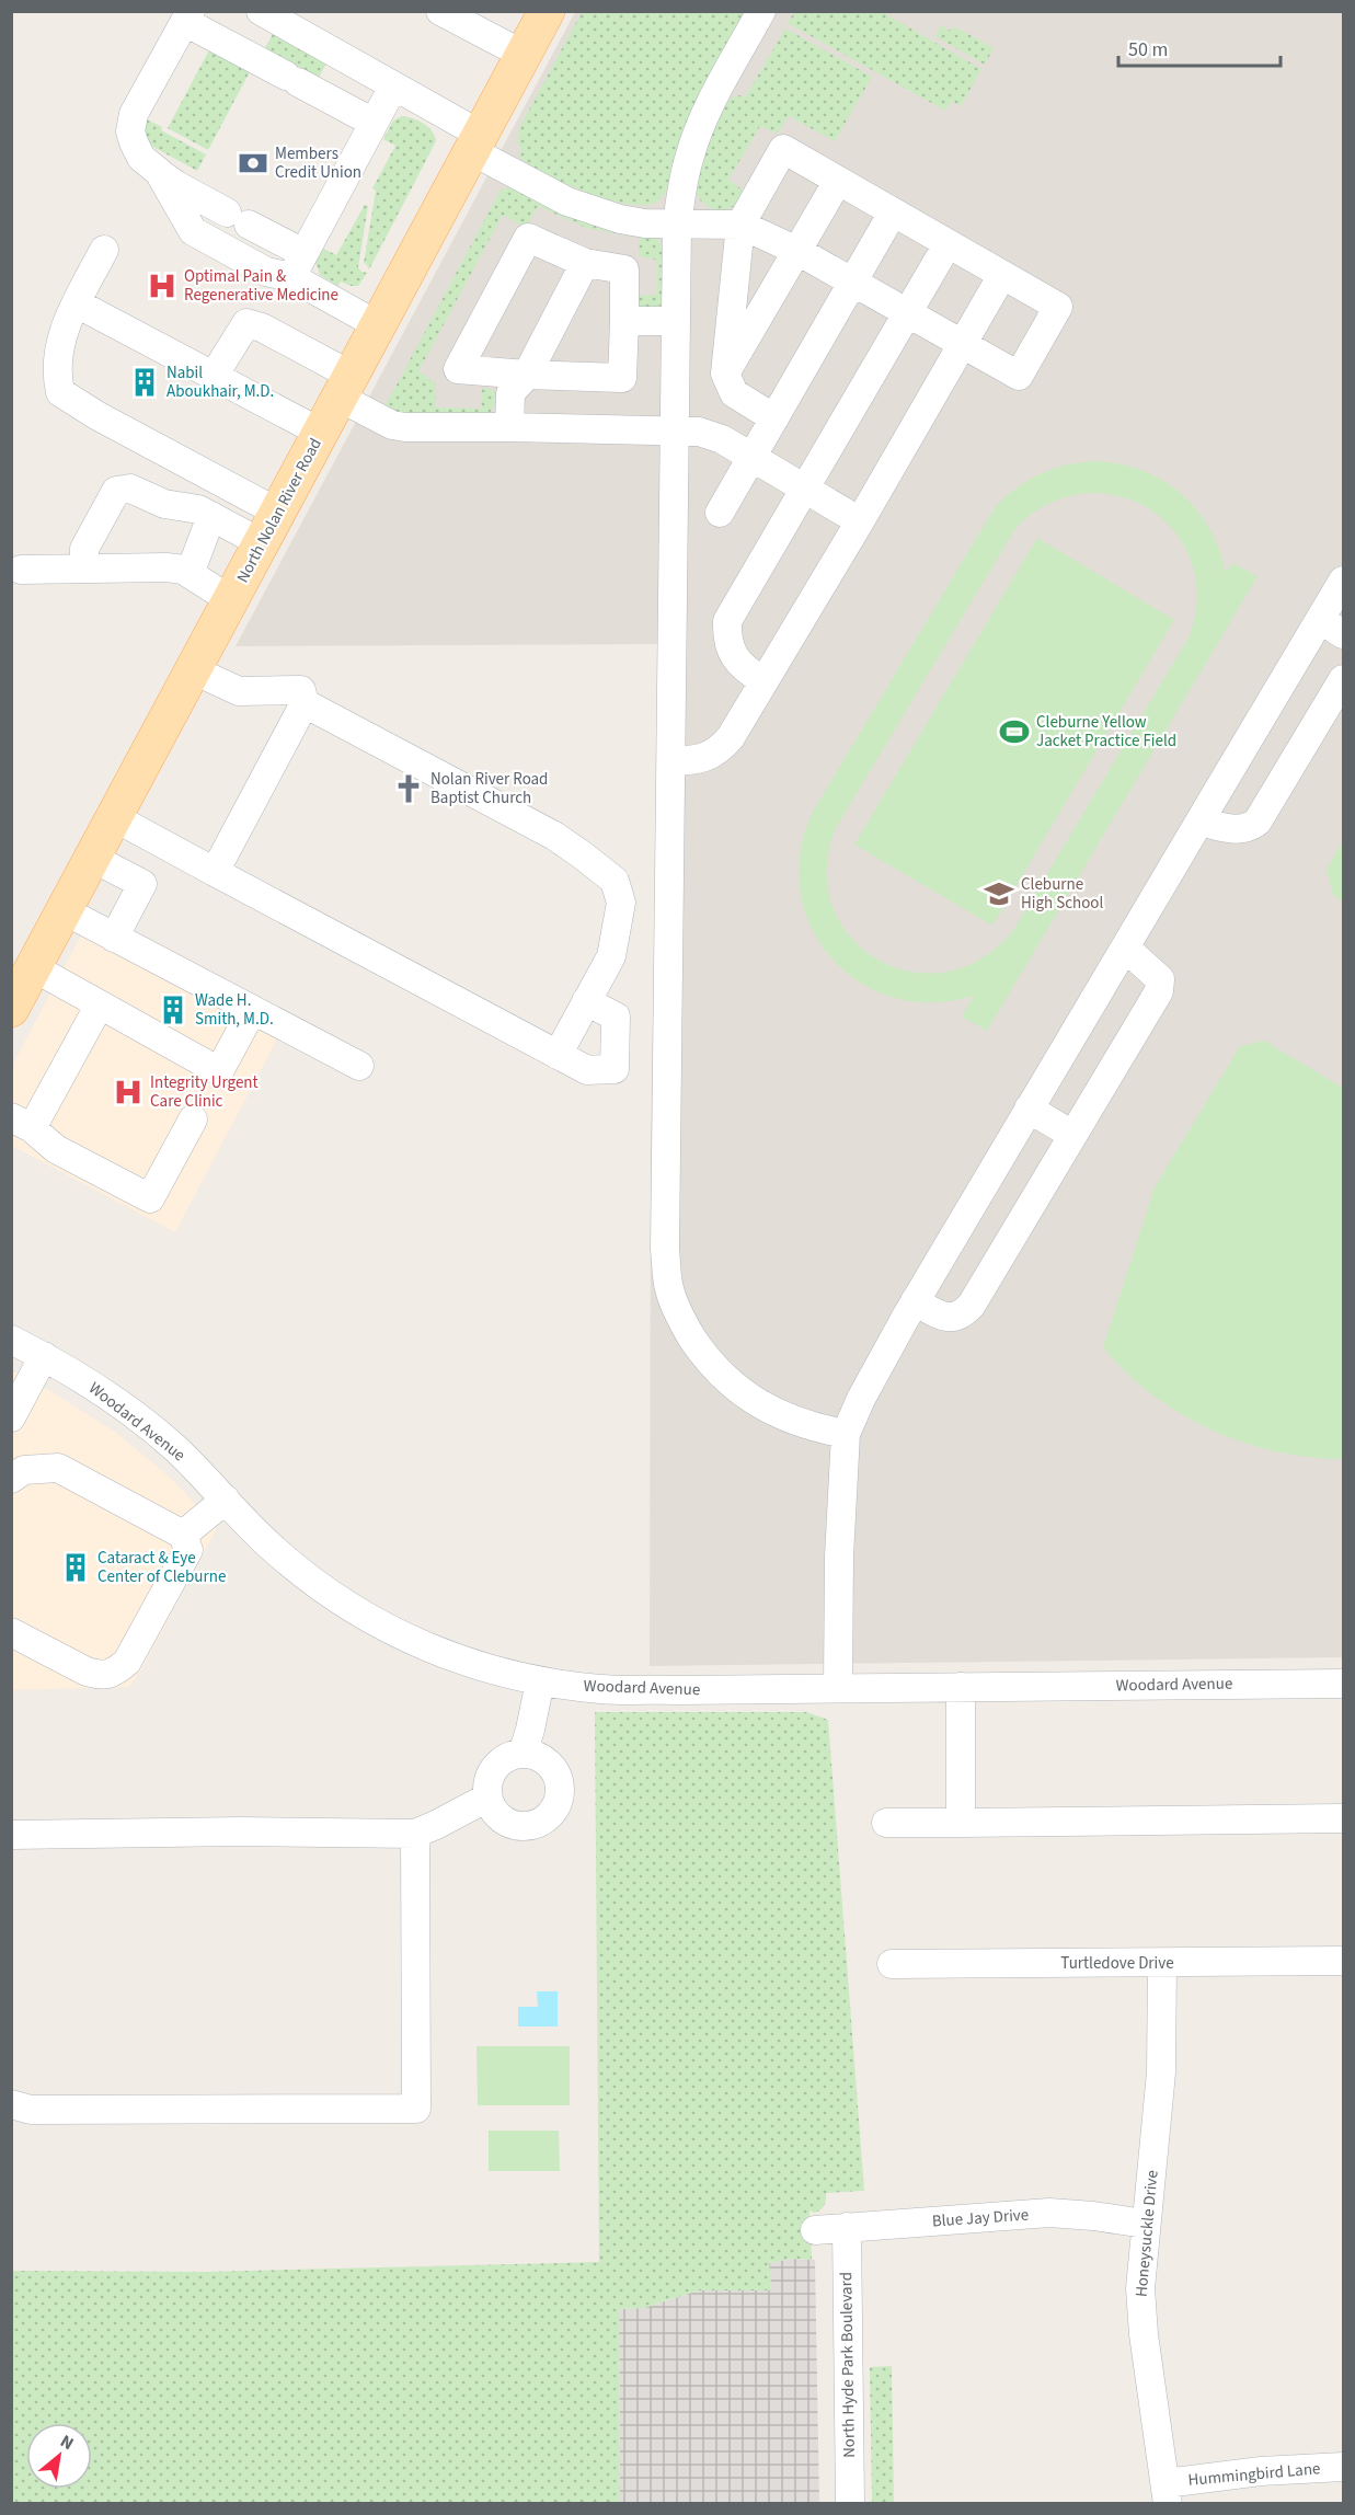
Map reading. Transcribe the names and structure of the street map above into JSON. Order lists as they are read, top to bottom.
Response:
{
  "streets": {
    "main road": ["North Nolan River Road"],
    "street": [
      "Woodard Avenue",
      "Turtledove Drive",
      "Blue Jay Drive",
      "Honeysuckle Drive",
      "North Hyde Park Boulevard",
      "Hummingbird Lane"
    ]
  },
  "crossings": [
    ["Turtledove Drive", "Honeysuckle Drive"],
    ["Blue Jay Drive", "Honeysuckle Drive"],
    ["Blue Jay Drive", "North Hyde Park Boulevard"],
    ["Honeysuckle Drive", "Hummingbird Lane"]
  ],
  "places": {
    "bank": ["Members Credit Union"],
    "hospital": ["Optimal Pain & Regenerative Medicine", "Integrity Urgent Care Clinic"],
    "building": ["Nabil Aboukhair, M.D.", "Wade H. Smith, M.D.", "Cataract & Eye Center of Cleburne"],
    "sports": ["Cleburne Yellow Jacket Practice Field"],
    "church": ["Nolan River Road Baptist Church"],
    "school or university": ["Cleburne High School"]
  },
  "scale_bar": "50 m",
  "north": "top right"
}
